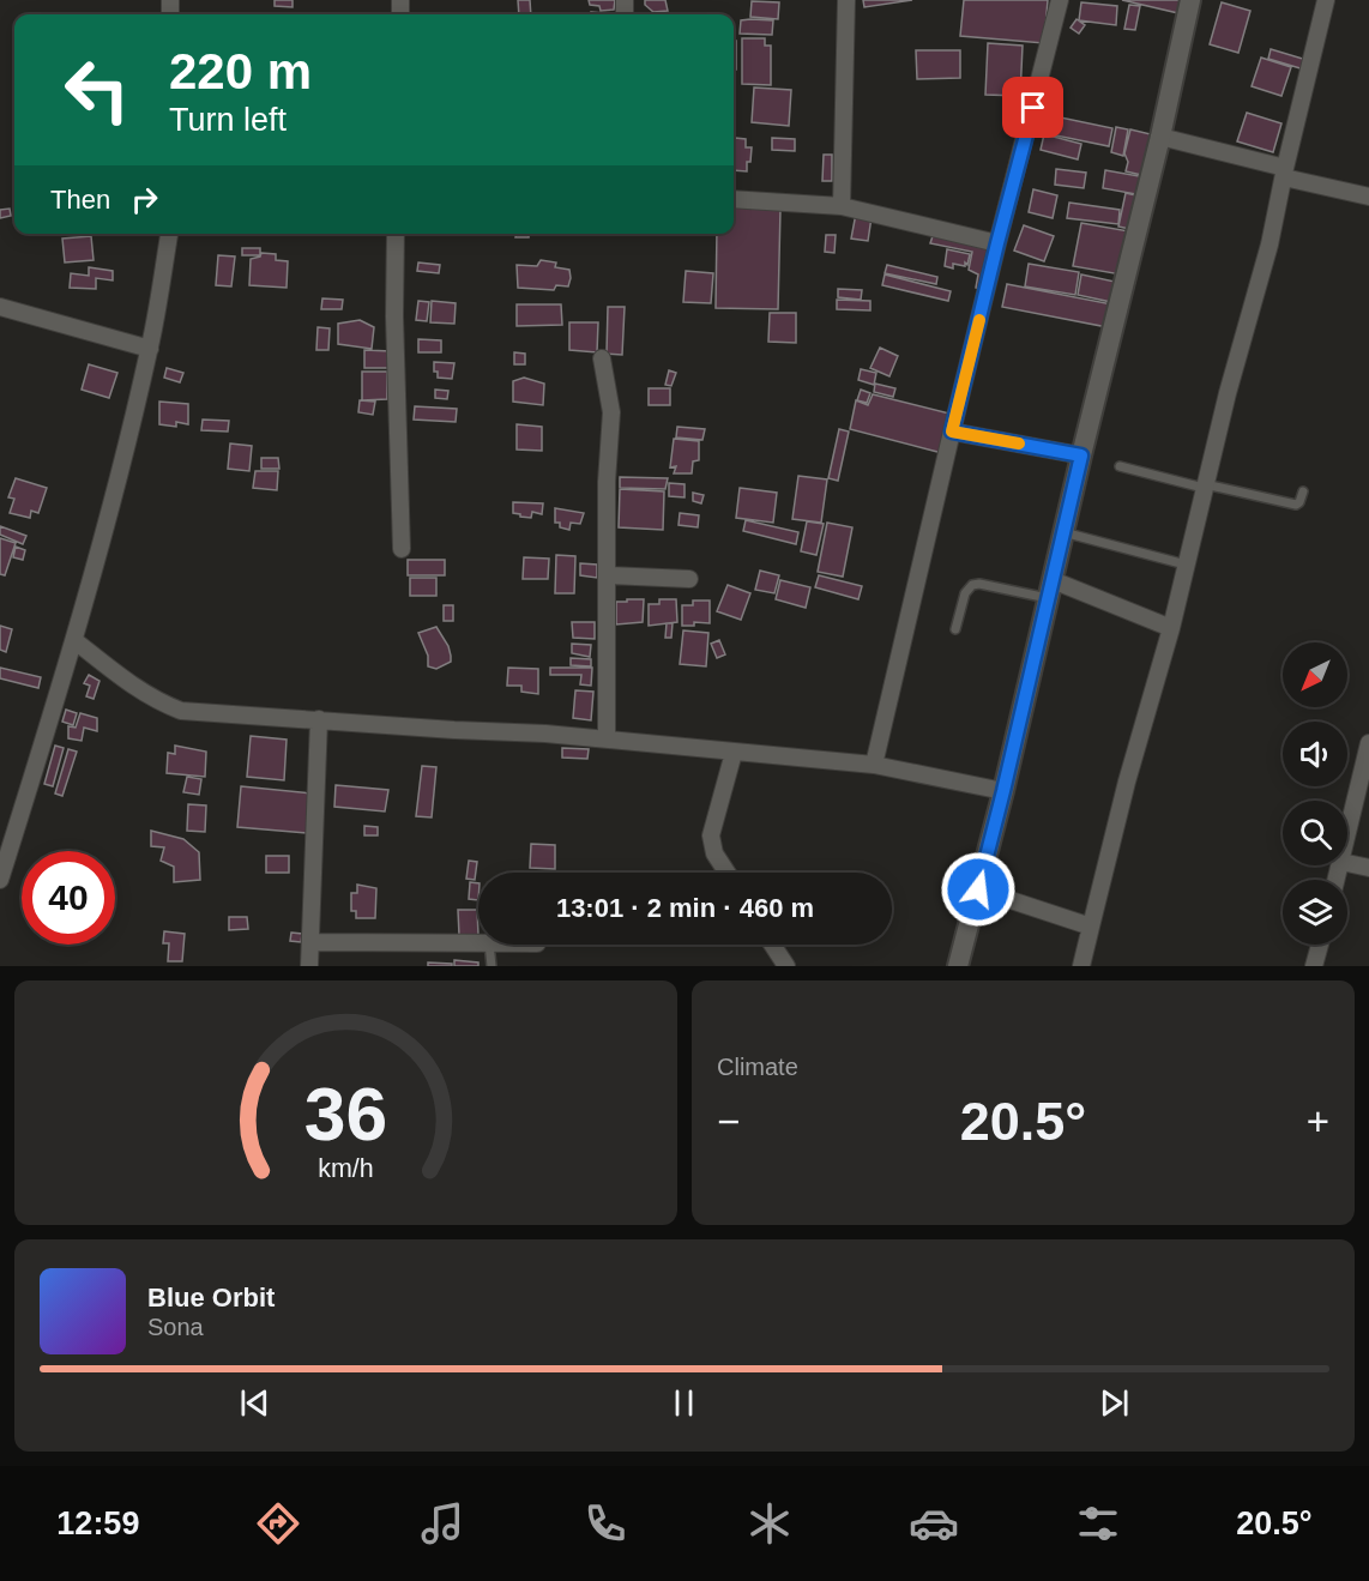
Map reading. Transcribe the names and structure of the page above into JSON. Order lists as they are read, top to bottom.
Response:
{
  "north": "bottom left",
  "page": {
    "turn": ["220 m", "Turn left"],
    "then": "Then",
    "limit": "40",
    "trip": "13:01 · 2 min · 460 m",
    "tile": "Climate",
    "heat": ["−", "20.5°", "+"],
    "song": ["Blue Orbit", "Sona"],
    "tabs": ["12:59", "20.5°"],
    "gauge": ["36", "km/h"]
  }
}
